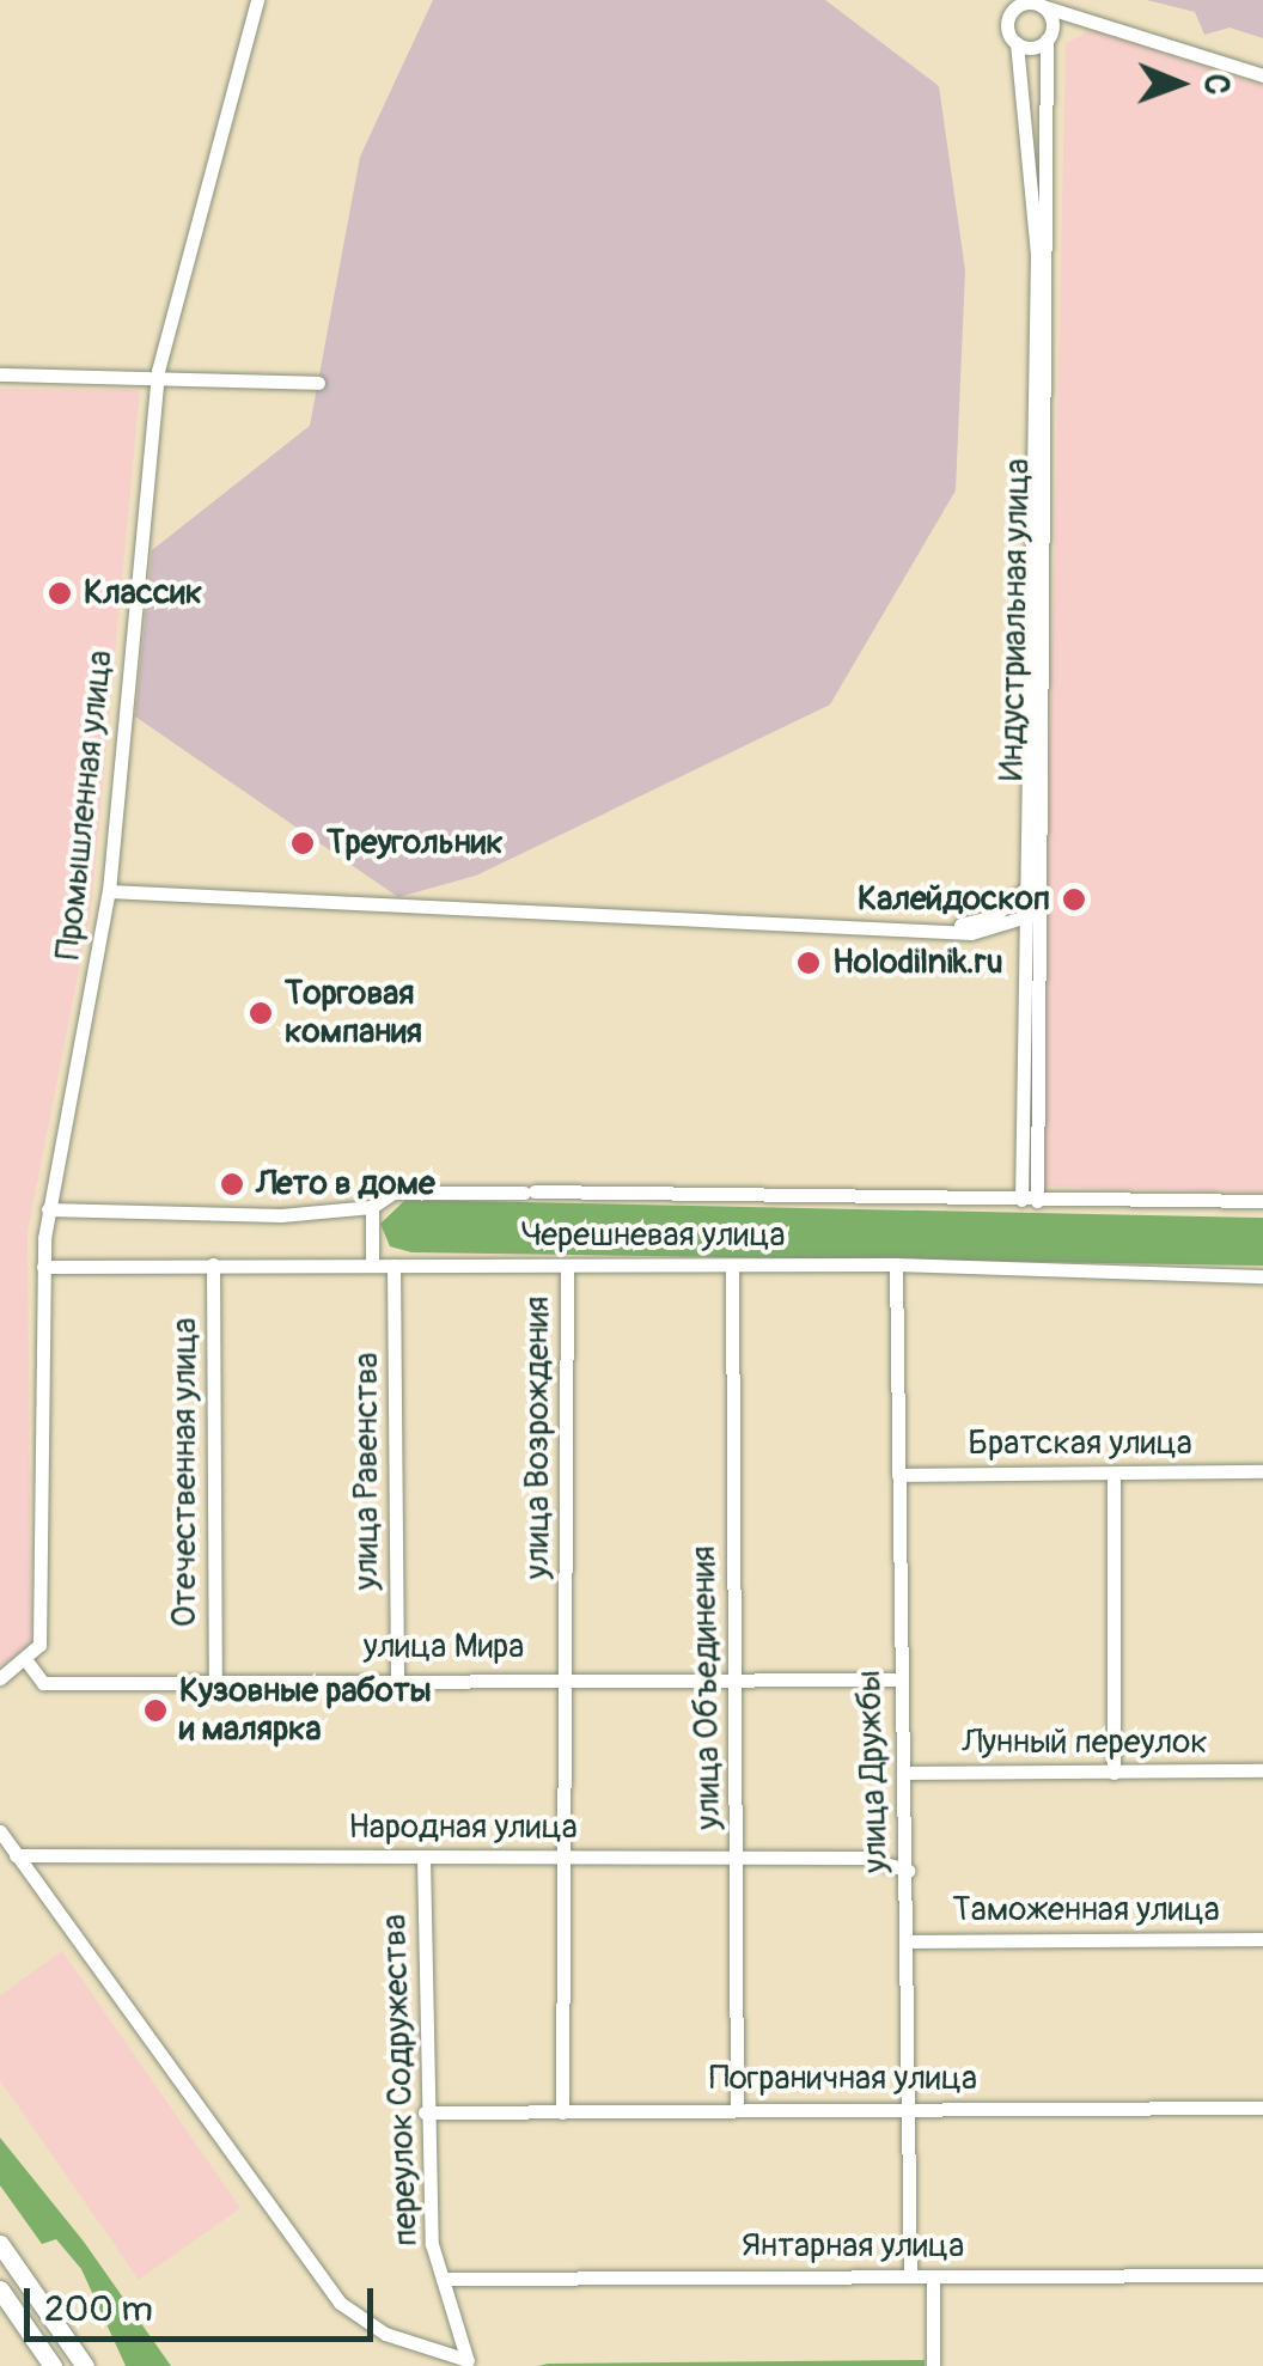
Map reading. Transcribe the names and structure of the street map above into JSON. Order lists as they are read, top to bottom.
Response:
{
  "streets": {
    "street": [
      "Индустриальная улица",
      "Промышленная улица",
      "Черешневая улица",
      "улица Возрождения",
      "Братская улица",
      "улица Равенства",
      "Отечественная улица",
      "улица Мира",
      "улица Объединения",
      "Лунный переулок",
      "улица Дружбы",
      "Народная улица",
      "Таможенная улица",
      "Пограничная улица",
      "переулок Содружества",
      "Янтарная улица"
    ]
  },
  "crossings": [
    ["Промышленная улица", "Черешневая улица"],
    ["Промышленная улица", "улица Мира"],
    ["Черешневая улица", "улица Возрождения"],
    ["Черешневая улица", "улица Равенства"],
    ["Черешневая улица", "Отечественная улица"],
    ["Черешневая улица", "улица Объединения"],
    ["Черешневая улица", "улица Дружбы"],
    ["улица Возрождения", "улица Мира"],
    ["улица Возрождения", "Народная улица"],
    ["улица Возрождения", "Пограничная улица"],
    ["Братская улица", "улица Дружбы"],
    ["улица Равенства", "улица Мира"],
    ["Отечественная улица", "улица Мира"],
    ["улица Мира", "улица Объединения"],
    ["улица Мира", "улица Дружбы"],
    ["улица Объединения", "Народная улица"],
    ["улица Объединения", "Пограничная улица"],
    ["Лунный переулок", "улица Дружбы"],
    ["улица Дружбы", "Народная улица"],
    ["улица Дружбы", "Таможенная улица"],
    ["улица Дружбы", "Пограничная улица"],
    ["улица Дружбы", "Янтарная улица"],
    ["Народная улица", "переулок Содружества"],
    ["Пограничная улица", "переулок Содружества"],
    ["переулок Содружества", "Янтарная улица"]
  ],
  "places": [
    "Классик",
    "Треугольник",
    "Калейдоскоп",
    "Holodilnik.ru",
    "Торговая компания",
    "Лето в доме",
    "Кузовные работы и малярка"
  ],
  "scale_bar": "200 m",
  "north": "right"
}
